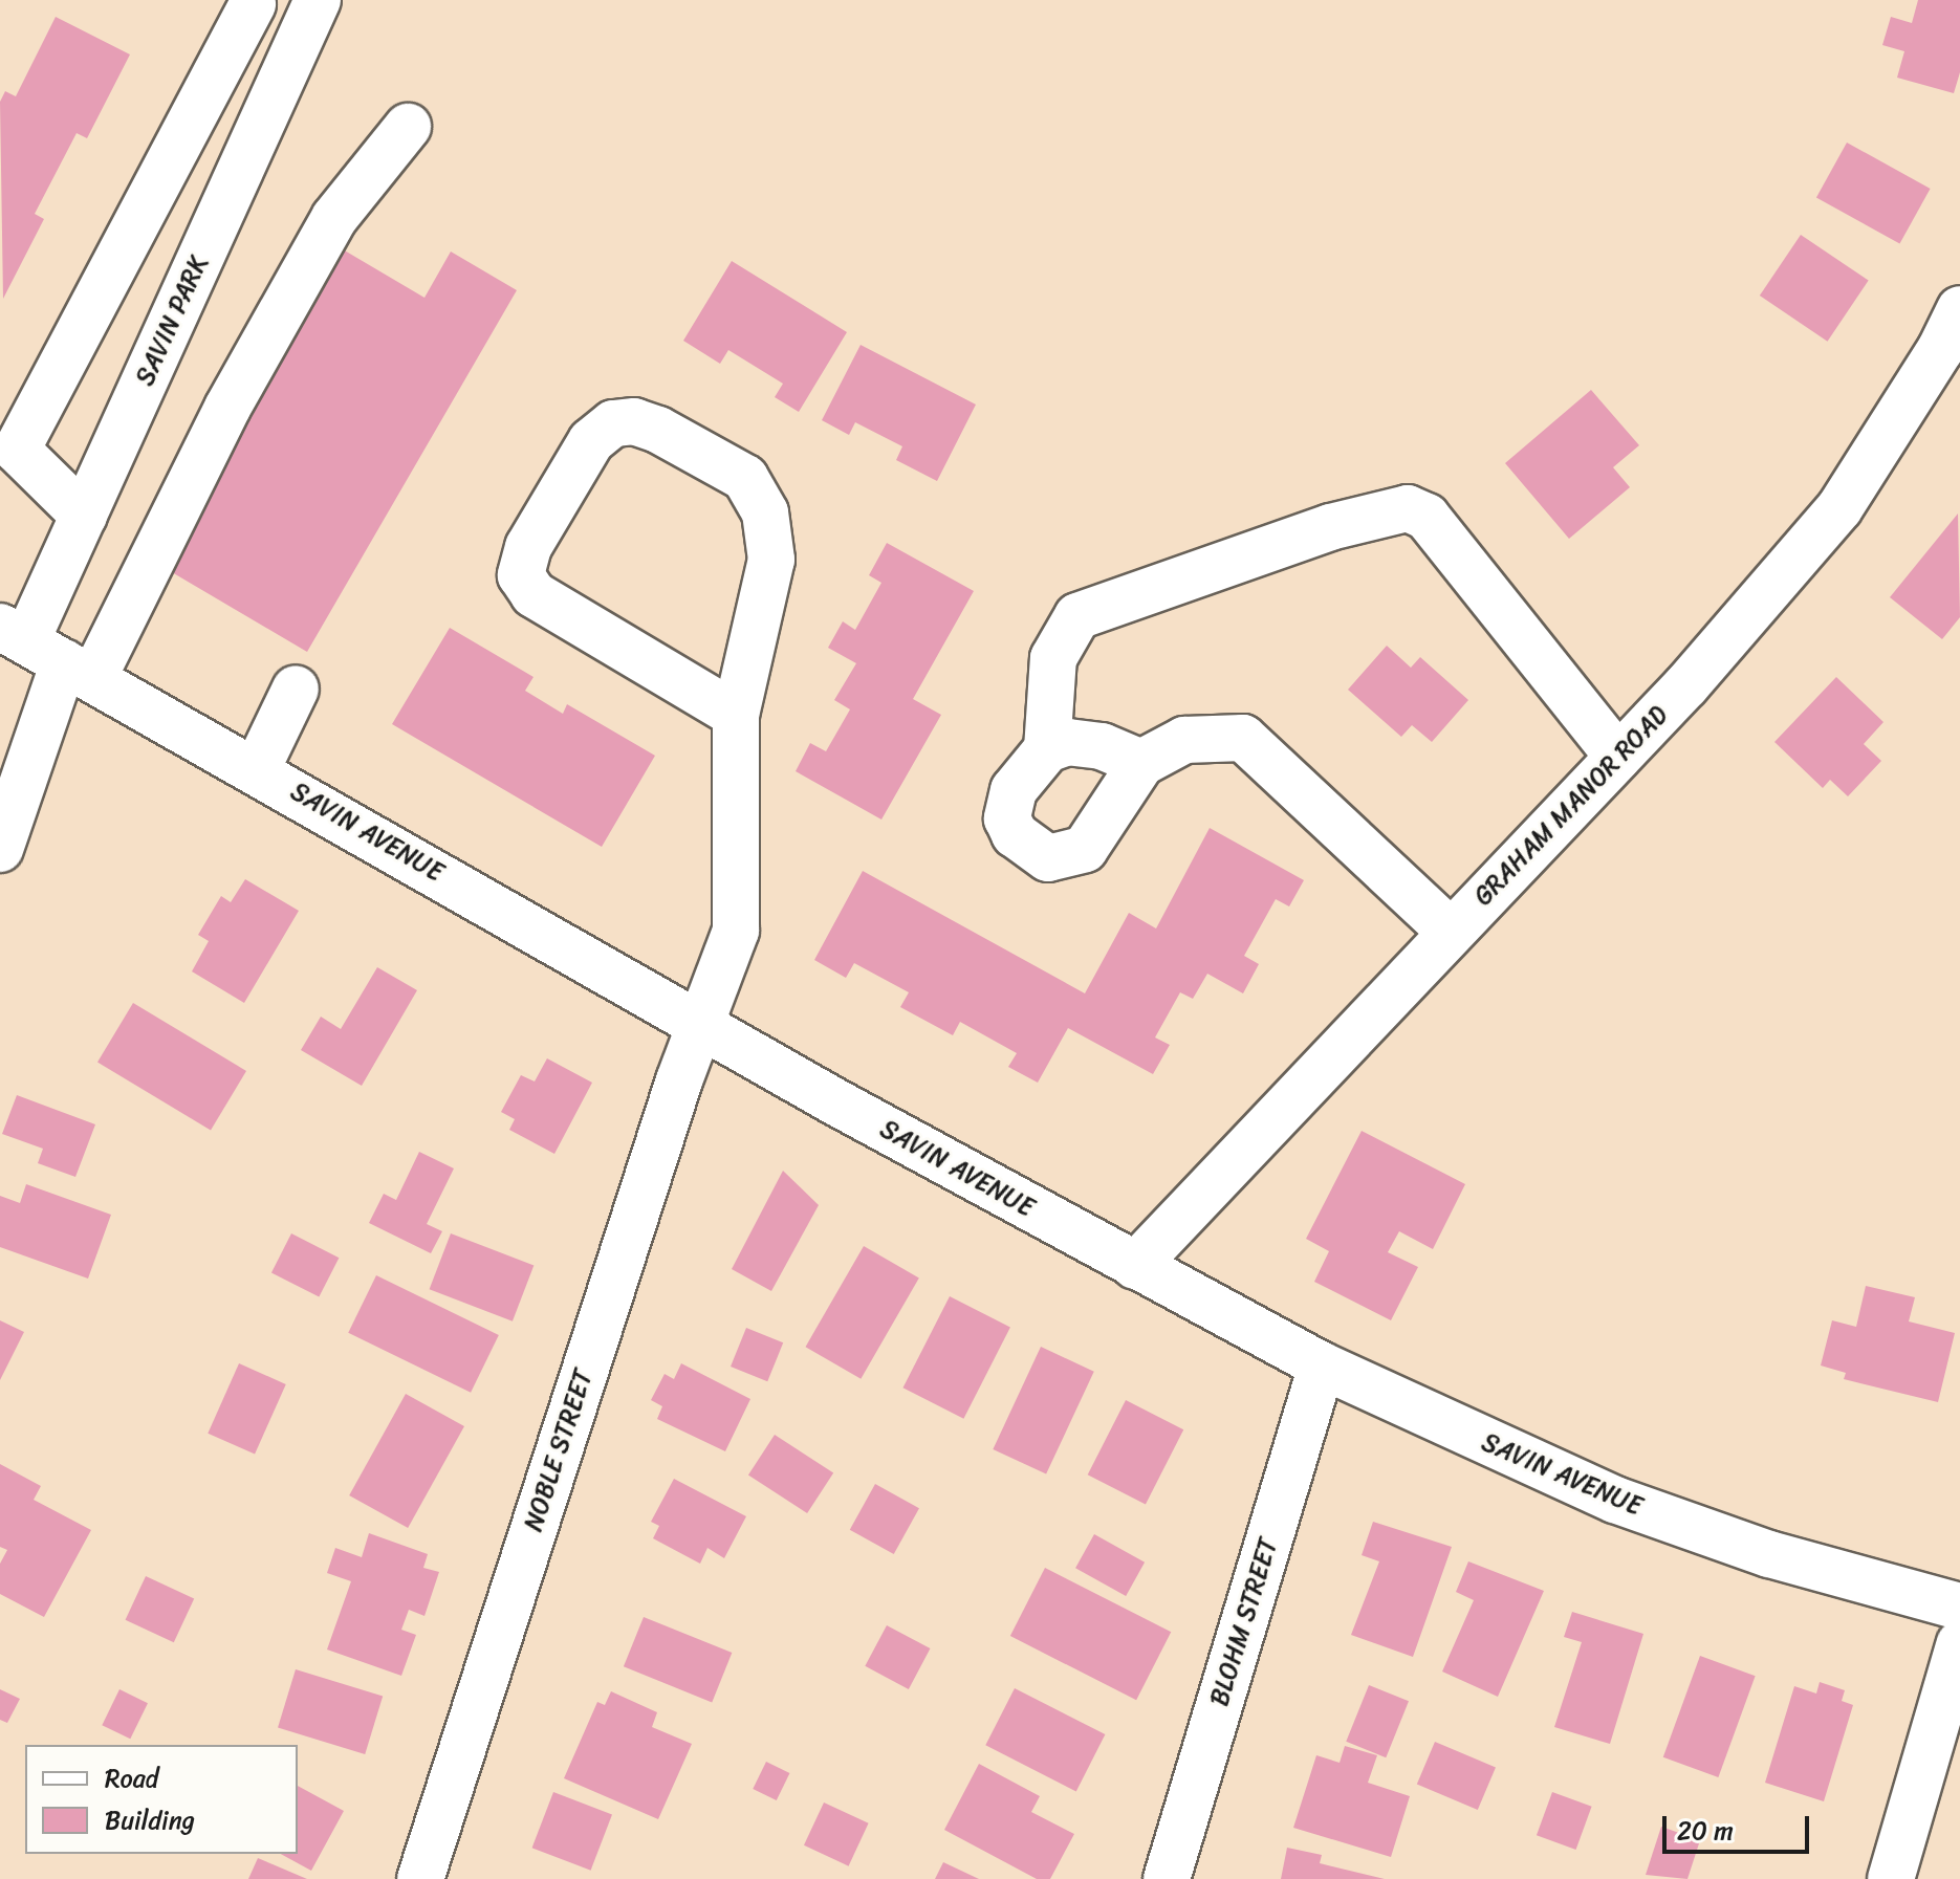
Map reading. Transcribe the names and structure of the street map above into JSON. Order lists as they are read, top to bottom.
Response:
{
  "streets": {
    "street": [
      "SAVIN PARK",
      "GRAHAM MANOR ROAD",
      "SAVIN AVENUE",
      "NOBLE STREET",
      "BLOHM STREET"
    ]
  },
  "crossings": [
    ["SAVIN PARK", "SAVIN AVENUE"],
    ["GRAHAM MANOR ROAD", "SAVIN AVENUE"],
    ["SAVIN AVENUE", "NOBLE STREET"],
    ["SAVIN AVENUE", "BLOHM STREET"]
  ],
  "legend": ["Road", "Building"],
  "scale_bar": "20 m"
}
